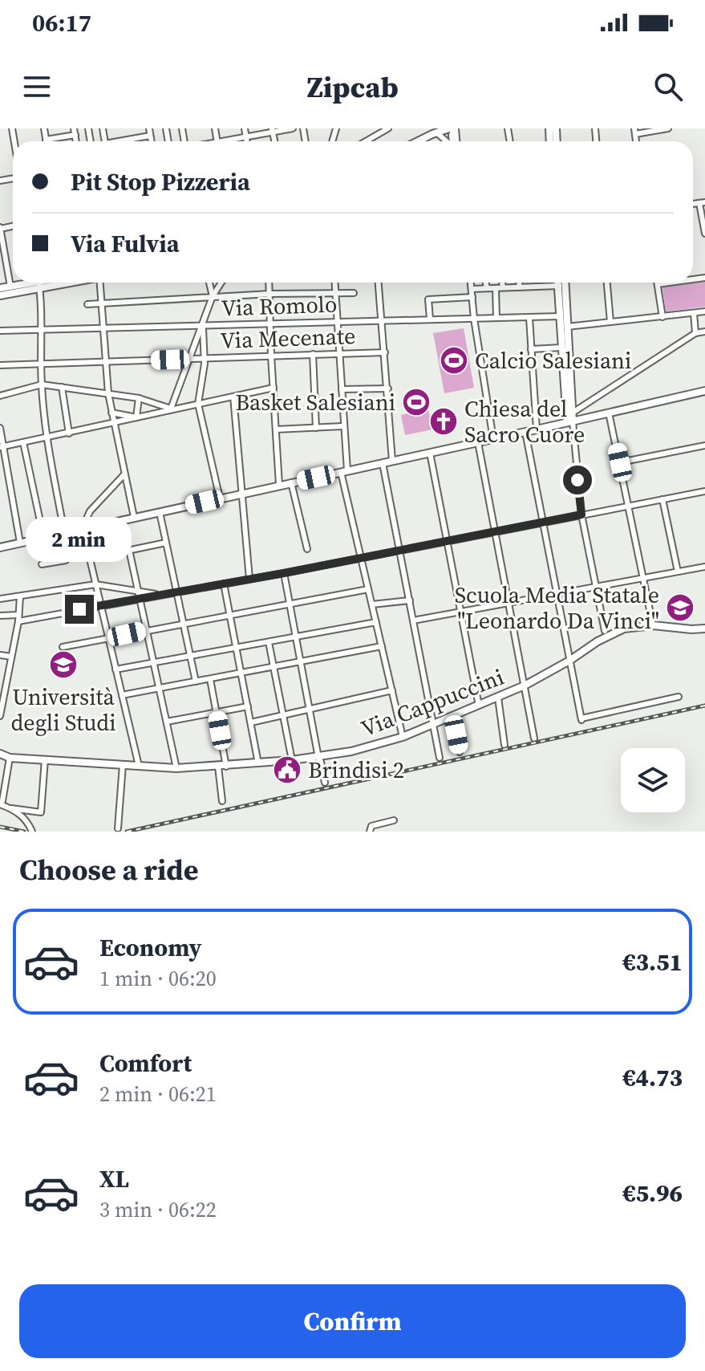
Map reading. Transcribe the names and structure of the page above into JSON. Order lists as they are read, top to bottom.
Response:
{
  "streets": {
    "street": ["Via Romolo", "Via Mecenate", "Via Cappuccini"]
  },
  "places": {
    "sports": ["Calcio Salesiani", "Basket Salesiani"],
    "church": ["Chiesa del Sacro Cuore"],
    "school or university": ["Scuola Media Statale \"Leonardo Da Vinci\"", "Università degli Studi"],
    "public building": ["Brindisi 2"]
  },
  "page": {
    "status": "06:17",
    "header": "Zipcab",
    "banner": ["Pit Stop Pizzeria", "Via Fulvia"],
    "bubble": "2 min",
    "heading": "Choose a ride",
    "list": [
      {
        "name": "Economy",
        "note": "1 min · 06:20",
        "value": "€3.51"
      },
      {
        "name": "Comfort",
        "note": "2 min · 06:21",
        "value": "€4.73"
      },
      {
        "name": "XL",
        "note": "3 min · 06:22",
        "value": "€5.96"
      }
    ],
    "buttons": "Confirm"
  }
}
